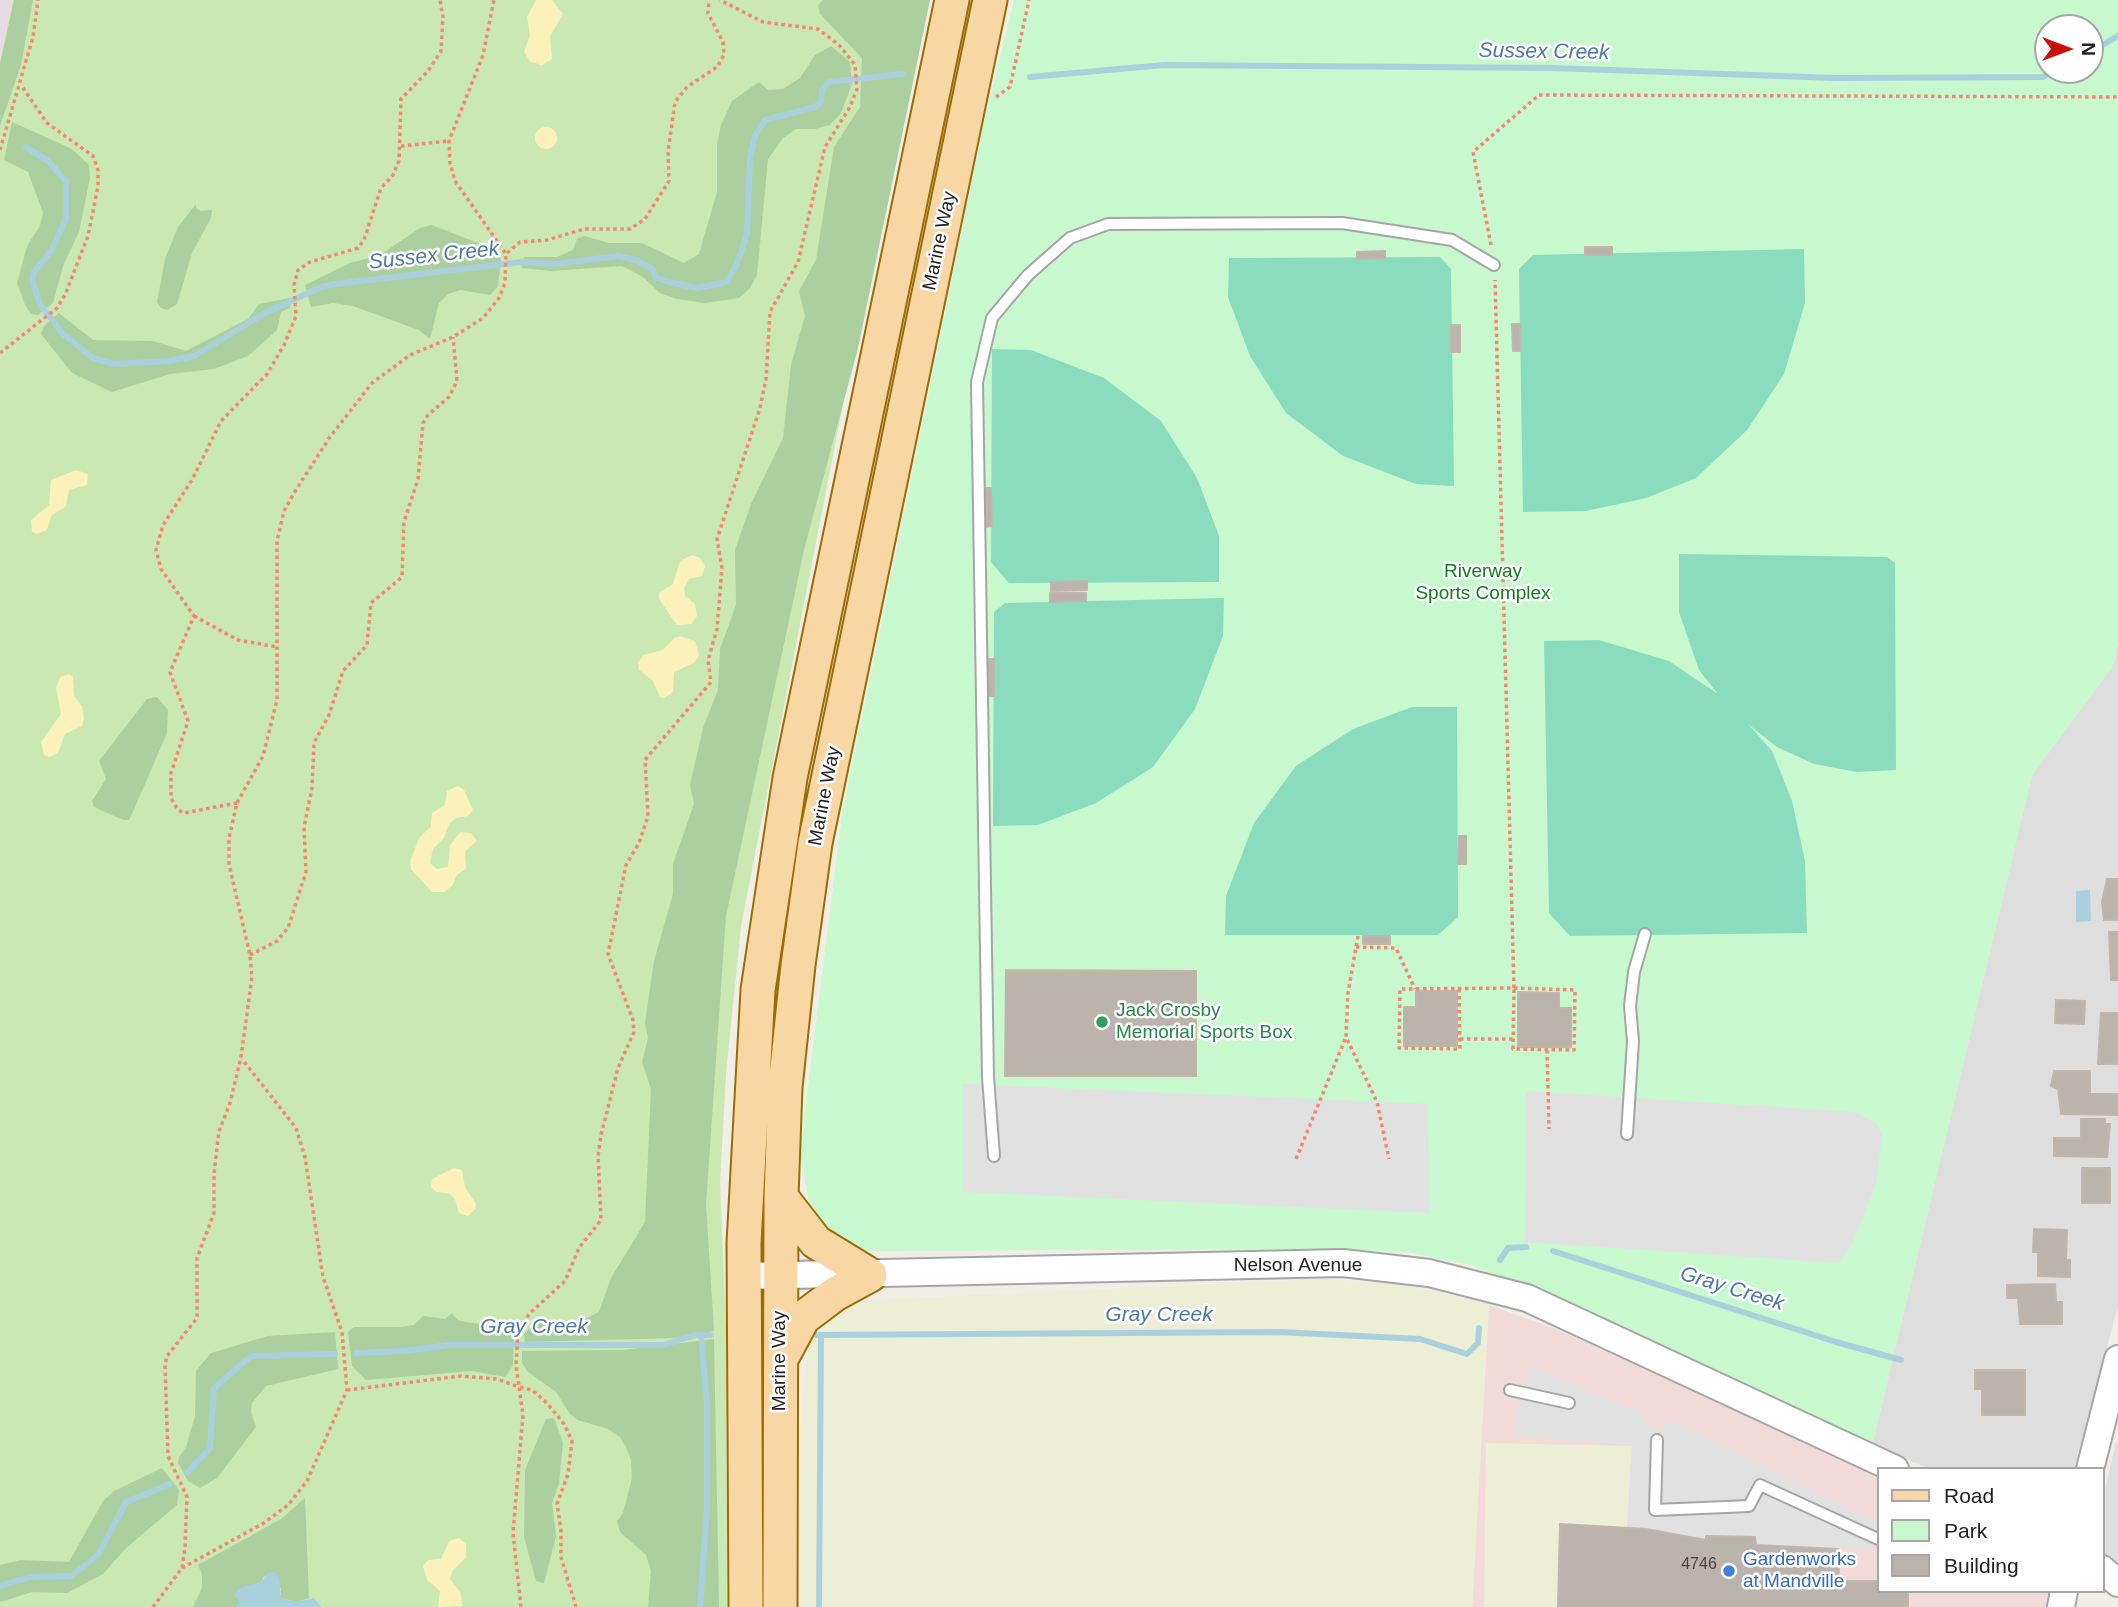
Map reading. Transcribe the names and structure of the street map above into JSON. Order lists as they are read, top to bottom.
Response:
{
  "streets": {
    "main road": ["Marine Way"],
    "street": ["Nelson Avenue"]
  },
  "crossings": [
    ["Marine Way", "Nelson Avenue"]
  ],
  "water": ["Sussex Creek", "Gray Creek"],
  "parks": ["Riverway Sports Complex"],
  "places": ["Jack Crosby Memorial Sports Box", "Gardenworks at Mandville"],
  "house_numbers": ["4746"],
  "legend": ["Road", "Park", "Building"],
  "north": "right"
}
